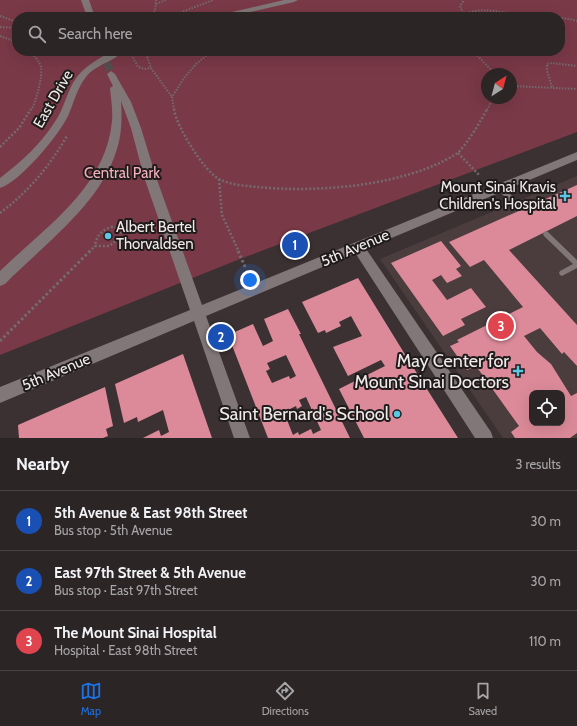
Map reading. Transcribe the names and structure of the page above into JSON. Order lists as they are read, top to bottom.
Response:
{
  "streets": {
    "main road": ["East Drive", "5th Avenue"]
  },
  "parks": ["Central Park"],
  "places": {
    "health": ["Mount Sinai Kravis Children's Hospital", "May Center for Mount Sinai Doctors"],
    "other": ["Albert Bertel Thorvaldsen", "Saint Bernard's School"]
  },
  "north": "top right",
  "page": {
    "search": "Search here",
    "pins": ["1", "3", "2"],
    "heading": ["Nearby", "3 results"],
    "list": [
      {
        "mark": "1",
        "name": "5th Avenue & East 98th Street",
        "note": "Bus stop · 5th Avenue",
        "value": "30 m"
      },
      {
        "mark": "2",
        "name": "East 97th Street & 5th Avenue",
        "note": "Bus stop · East 97th Street",
        "value": "30 m"
      },
      {
        "mark": "3",
        "name": "The Mount Sinai Hospital",
        "note": "Hospital · East 98th Street",
        "value": "110 m"
      }
    ],
    "nav": ["Map", "Directions", "Saved"]
  }
}
